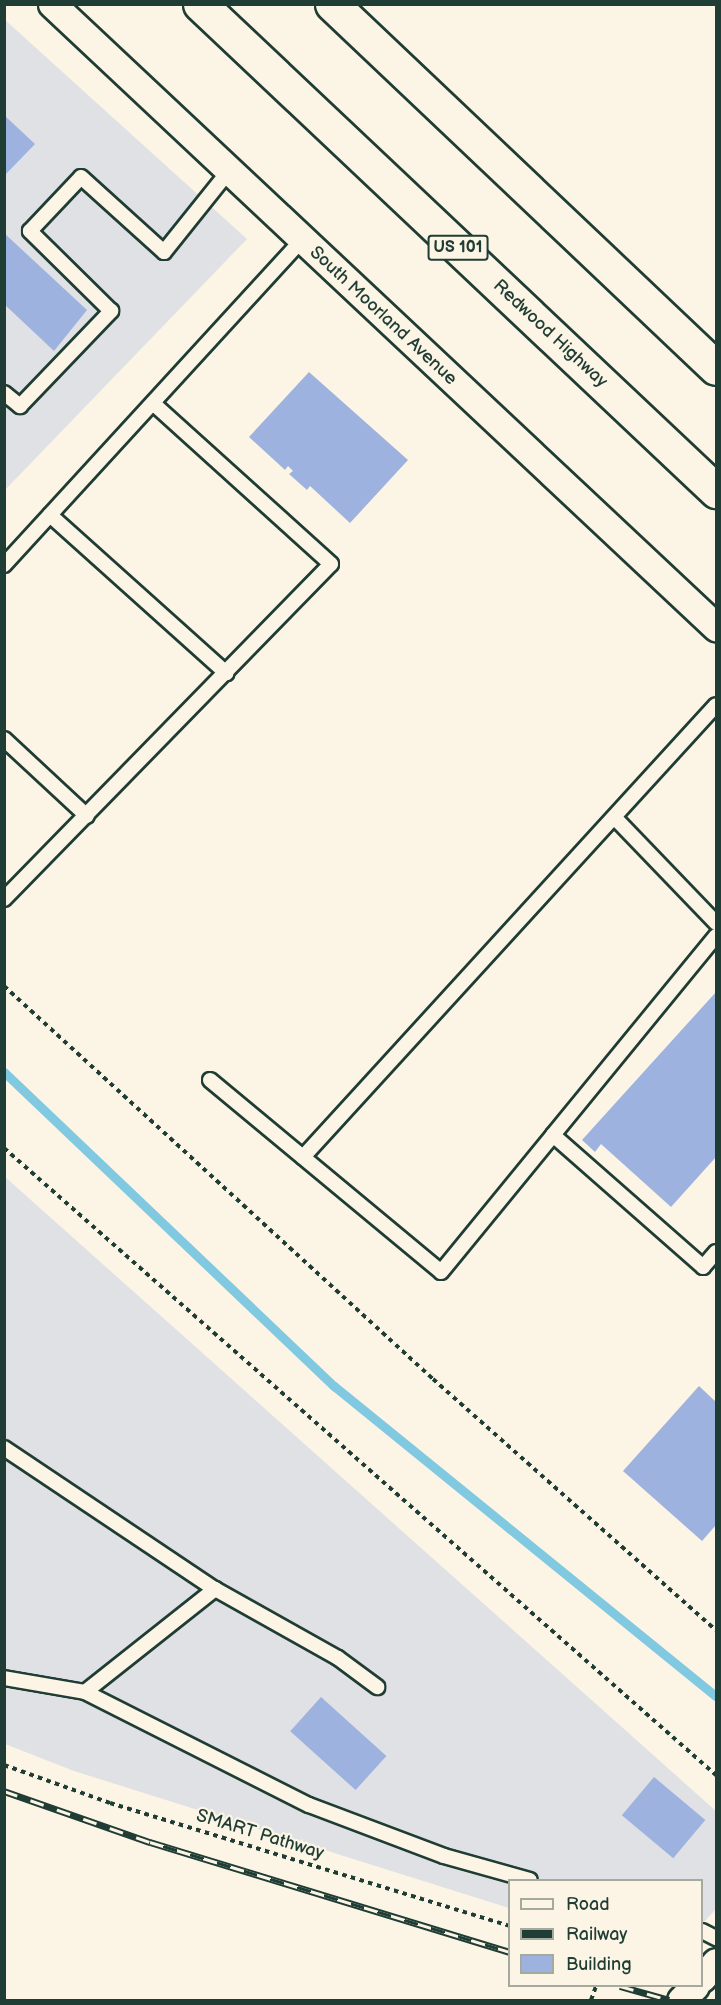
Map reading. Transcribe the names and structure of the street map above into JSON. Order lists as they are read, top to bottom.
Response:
{
  "streets": {
    "highway": ["US 101", "Redwood Highway"],
    "street": ["South Moorland Avenue"],
    "path": ["SMART Pathway"]
  },
  "legend": ["Road", "Railway", "Building"]
}
